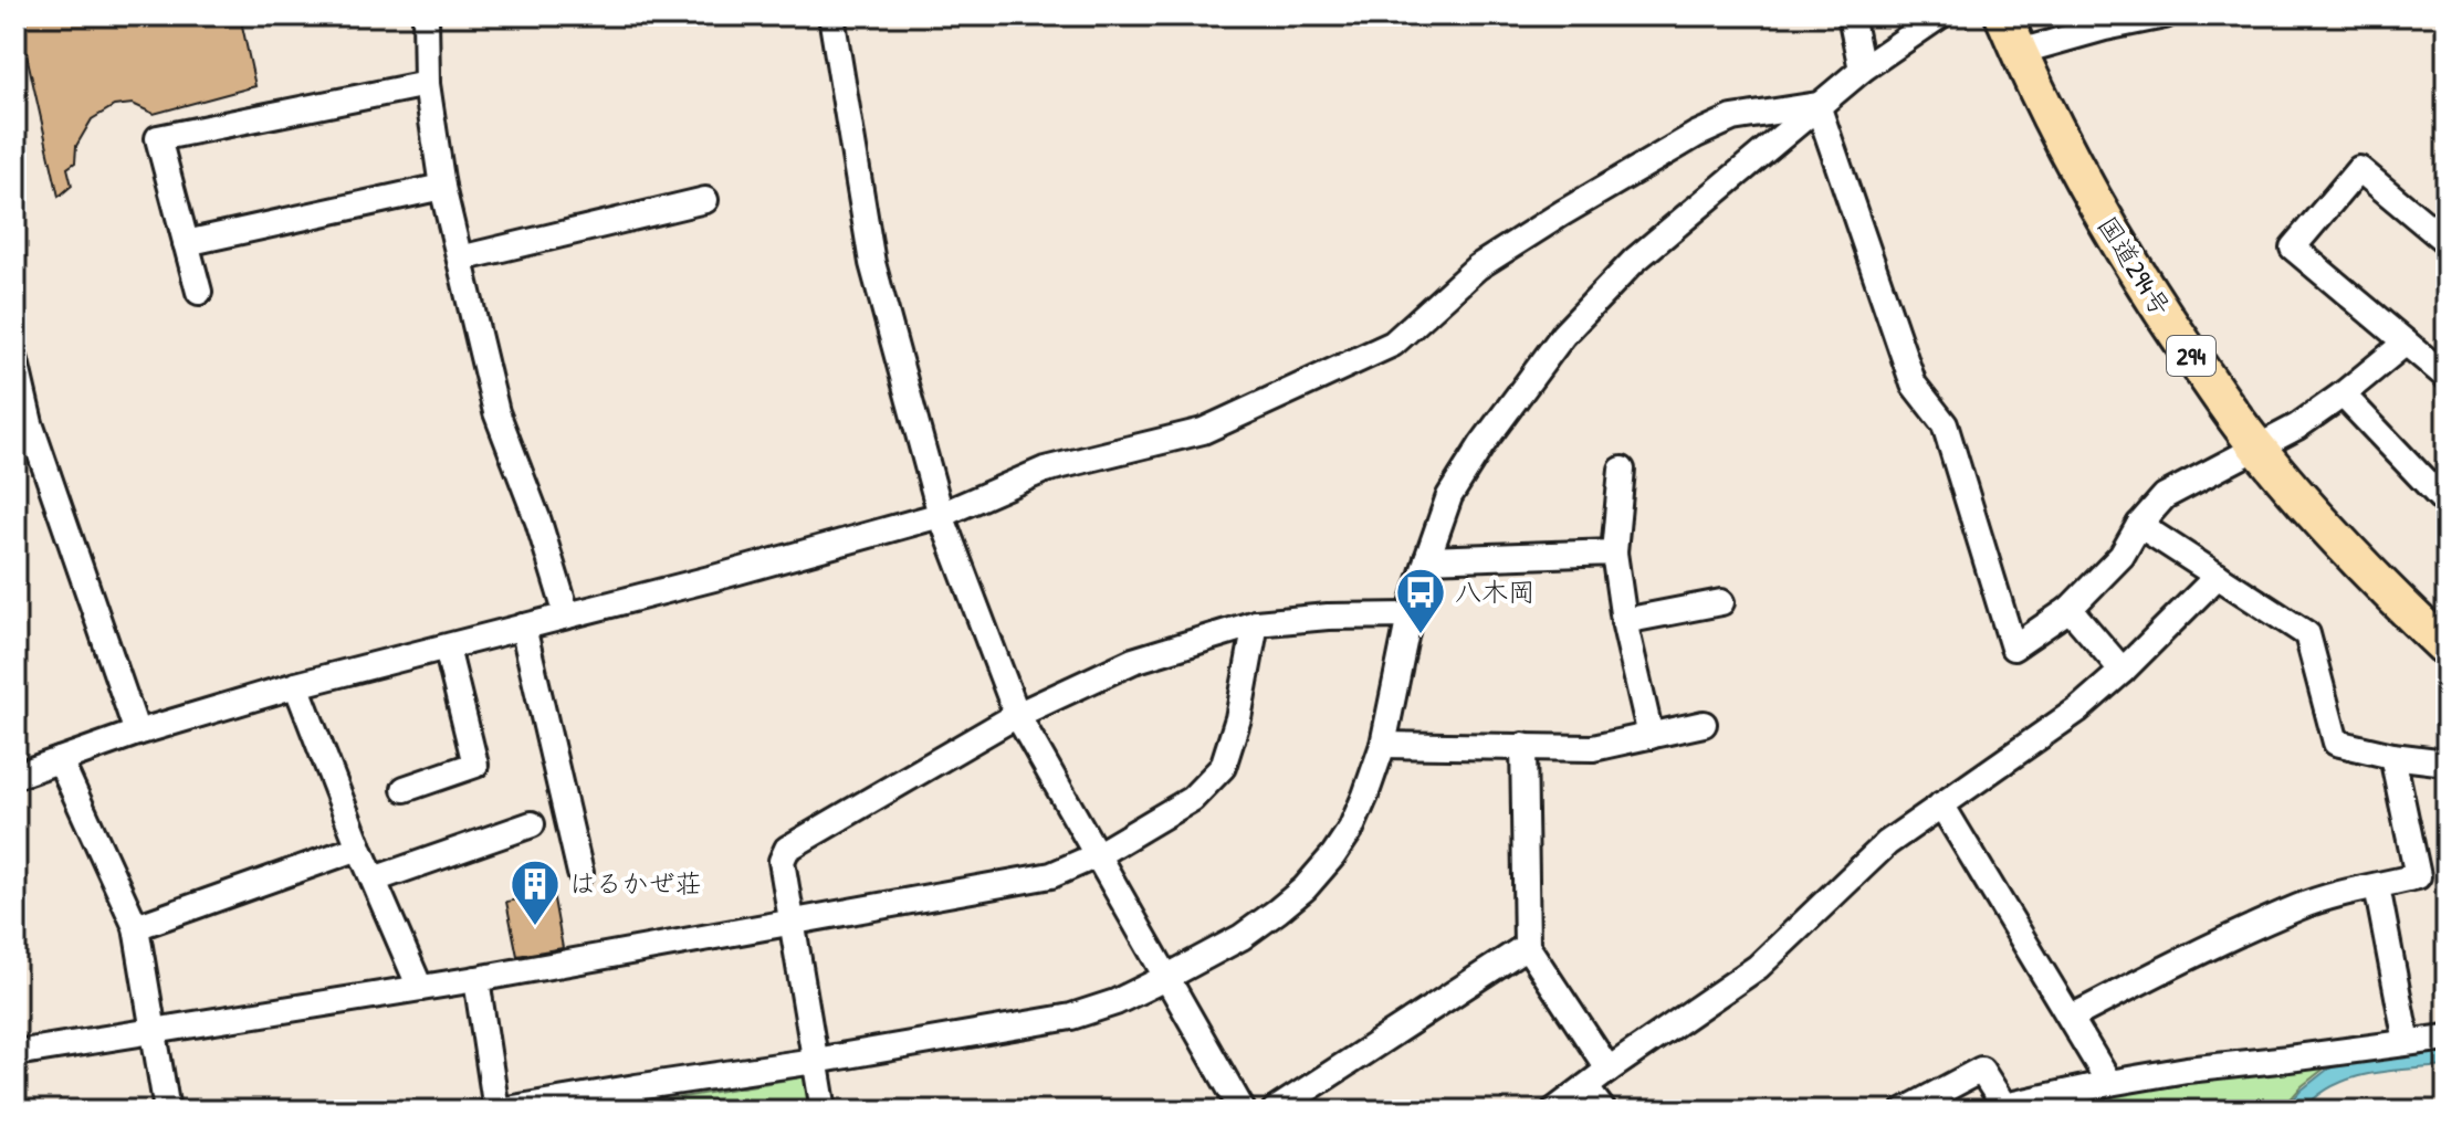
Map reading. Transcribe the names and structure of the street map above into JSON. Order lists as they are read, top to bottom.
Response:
{
  "streets": {
    "highway": ["国道294号", "294"]
  },
  "places": {
    "bus stop": ["八木岡"],
    "building": ["はるかぜ荘"]
  }
}
